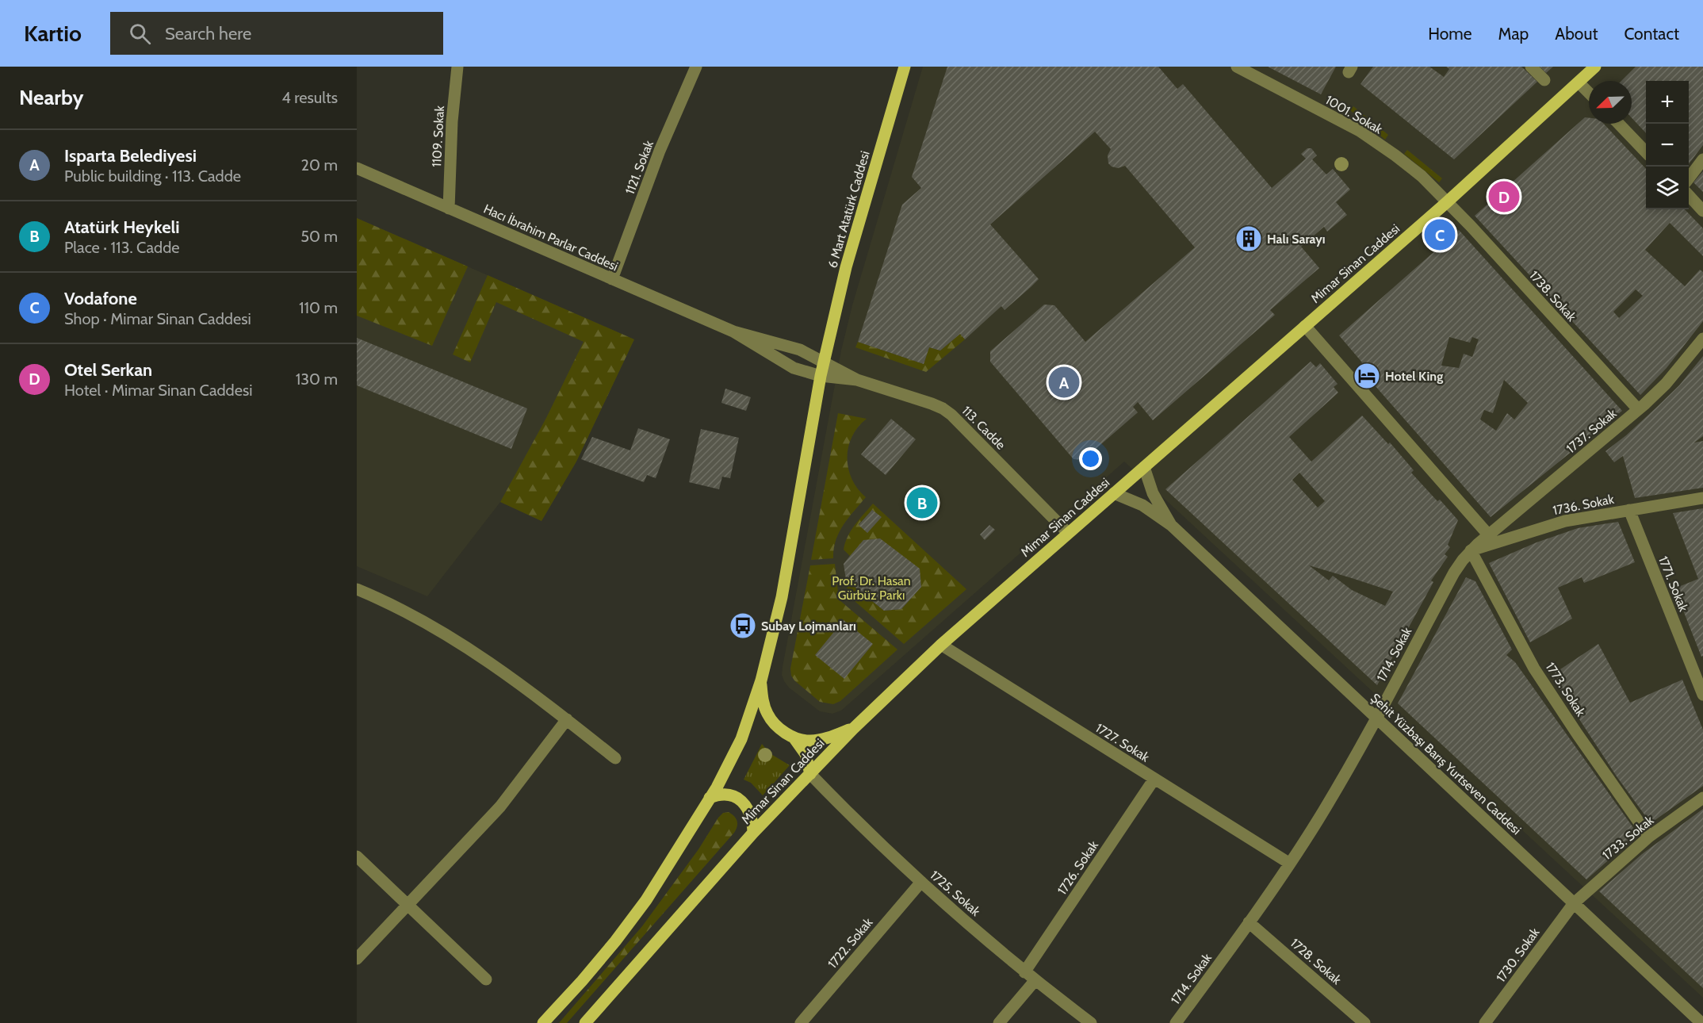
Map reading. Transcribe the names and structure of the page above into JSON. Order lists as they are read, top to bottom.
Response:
{
  "streets": {
    "main road": ["6 Mart Atatürk Caddesi", "Mimar Sinan Caddesi"],
    "street": [
      "1001. Sokak",
      "1109. Sokak",
      "1121. Sokak",
      "Hacı İbrahim Parlar Caddesi",
      "1738. Sokak",
      "113. Cadde",
      "1737. Sokak",
      "1736. Sokak",
      "1771. Sokak",
      "1714. Sokak",
      "1773. Sokak",
      "1727. Sokak",
      "Şehit Yüzbaşı Barış Yurtseven Caddesi",
      "1733. Sokak",
      "1726. Sokak",
      "1725. Sokak",
      "1722. Sokak",
      "1730. Sokak",
      "1728. Sokak"
    ]
  },
  "crossings": [
    ["1001. Sokak", "Mimar Sinan Caddesi"],
    ["1001. Sokak", "1738. Sokak"],
    ["1109. Sokak", "Hacı İbrahim Parlar Caddesi"],
    ["1121. Sokak", "Hacı İbrahim Parlar Caddesi"],
    ["6 Mart Atatürk Caddesi", "Hacı İbrahim Parlar Caddesi"],
    ["6 Mart Atatürk Caddesi", "113. Cadde"],
    ["Hacı İbrahim Parlar Caddesi", "113. Cadde"],
    ["Mimar Sinan Caddesi", "1738. Sokak"],
    ["Mimar Sinan Caddesi", "113. Cadde"],
    ["Mimar Sinan Caddesi", "1727. Sokak"],
    ["Mimar Sinan Caddesi", "Şehit Yüzbaşı Barış Yurtseven Caddesi"],
    ["Mimar Sinan Caddesi", "1725. Sokak"],
    ["1738. Sokak", "1737. Sokak"],
    ["1737. Sokak", "1714. Sokak"],
    ["1736. Sokak", "1771. Sokak"],
    ["1736. Sokak", "1714. Sokak"],
    ["1736. Sokak", "1773. Sokak"],
    ["1714. Sokak", "1773. Sokak"],
    ["1714. Sokak", "1727. Sokak"],
    ["1714. Sokak", "Şehit Yüzbaşı Barış Yurtseven Caddesi"],
    ["1714. Sokak", "1728. Sokak"],
    ["1773. Sokak", "1733. Sokak"],
    ["1727. Sokak", "1726. Sokak"],
    ["Şehit Yüzbaşı Barış Yurtseven Caddesi", "1733. Sokak"],
    ["Şehit Yüzbaşı Barış Yurtseven Caddesi", "1730. Sokak"],
    ["1733. Sokak", "1730. Sokak"],
    ["1726. Sokak", "1725. Sokak"],
    ["1725. Sokak", "1722. Sokak"]
  ],
  "parks": ["Prof. Dr. Hasan Gürbüz Parkı"],
  "places": {
    "building": ["Halı Sarayı"],
    "hotel": ["Hotel King"],
    "bus stop": ["Subay Lojmanları"]
  },
  "north": "bottom left",
  "page": {
    "header": "Kartio",
    "search": "Search here",
    "nav": [
      "Home",
      "Map",
      "About",
      "Contact"
    ],
    "heading": ["Nearby", "4 results"],
    "map_buttons": ["+", "−"],
    "list": [
      {
        "mark": "A",
        "name": "Isparta Belediyesi",
        "note": "Public building · 113. Cadde",
        "value": "20 m"
      },
      {
        "mark": "B",
        "name": "Atatürk Heykeli",
        "note": "Place · 113. Cadde",
        "value": "50 m"
      },
      {
        "mark": "C",
        "name": "Vodafone",
        "note": "Shop · Mimar Sinan Caddesi",
        "value": "110 m"
      },
      {
        "mark": "D",
        "name": "Otel Serkan",
        "note": "Hotel · Mimar Sinan Caddesi",
        "value": "130 m"
      }
    ],
    "pins": [
      "D",
      "C",
      "A",
      "B"
    ]
  }
}
